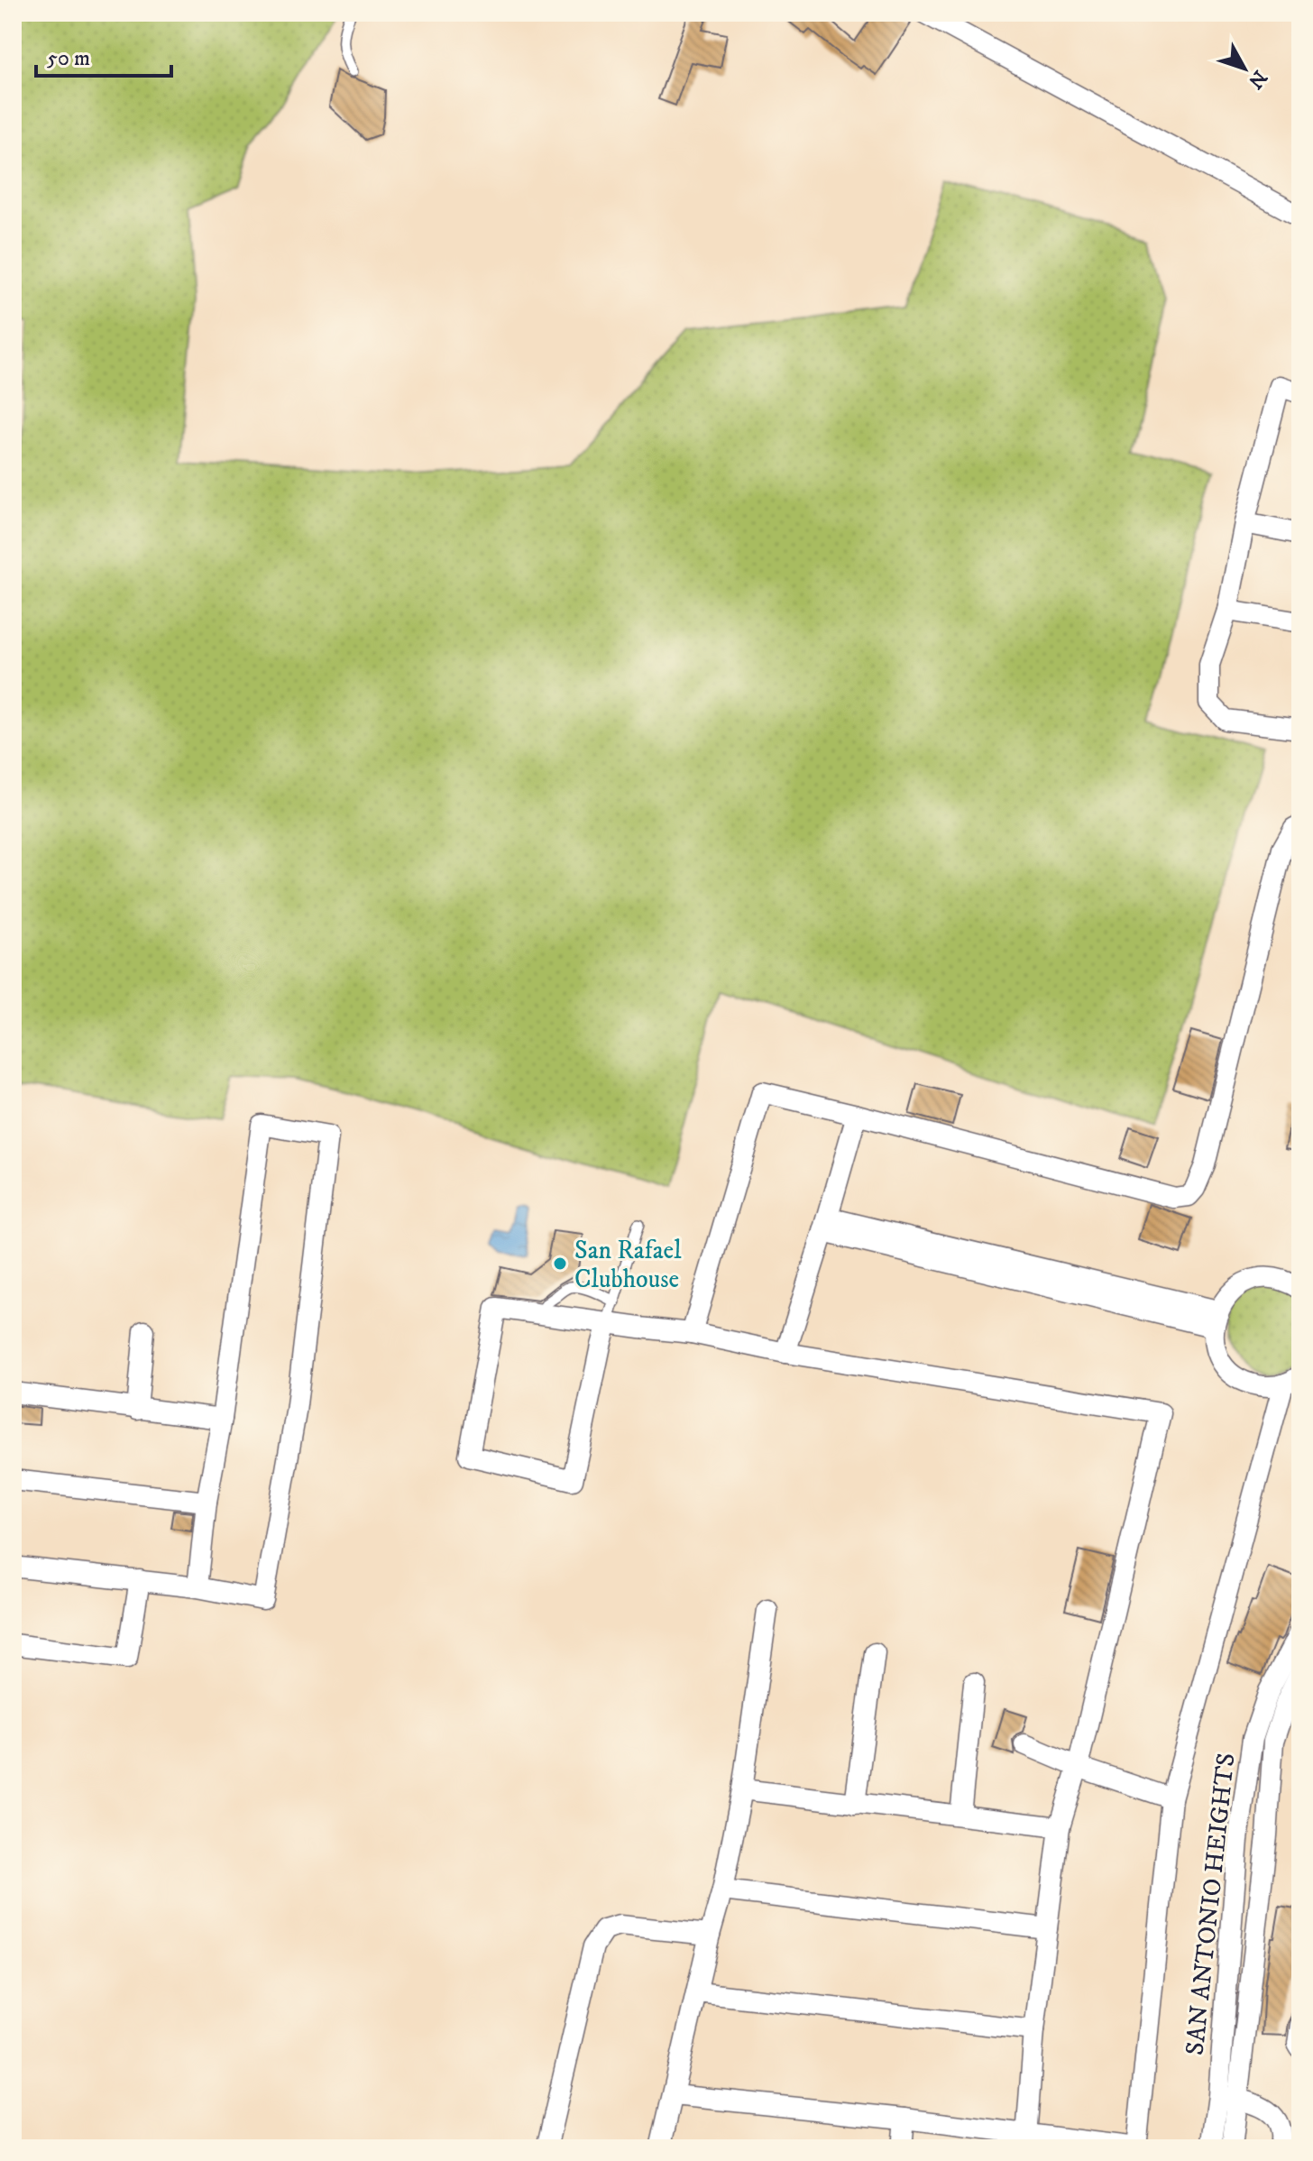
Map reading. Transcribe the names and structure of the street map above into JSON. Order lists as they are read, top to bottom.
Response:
{
  "streets": {
    "street": ["SAN ANTONIO HEIGHTS"]
  },
  "places": ["San Rafael Clubhouse"],
  "scale_bar": "50 m",
  "north": "bottom right"
}
